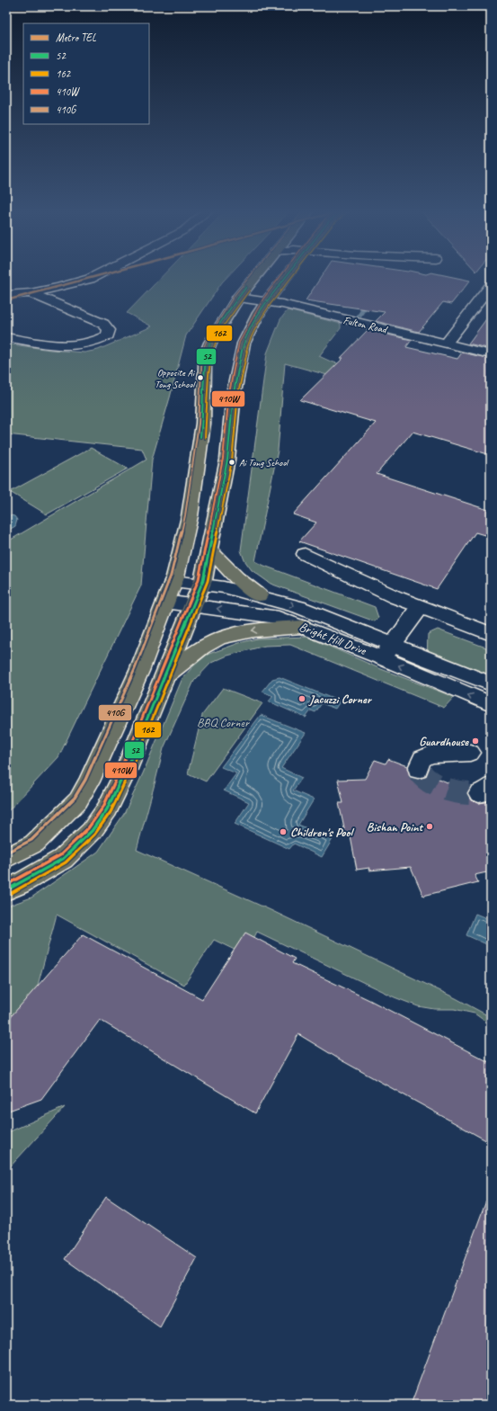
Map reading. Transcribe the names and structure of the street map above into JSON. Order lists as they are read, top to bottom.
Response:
{
  "streets": {
    "street": ["Fulton Road", "Bright Hill Drive"]
  },
  "parks": ["BBQ Corner"],
  "places": [
    "Opposite Ai Tong School",
    "Ai Tong School",
    "Jacuzzi Corner",
    "Guardhouse",
    "Bishan Point",
    "Children's Pool"
  ],
  "lines": [
    "metro line TEL",
    "transit line 52",
    "transit line 162",
    "transit line 410W",
    "transit line 410G"
  ],
  "legend": [
    "Metro TEL",
    "52",
    "162",
    "410W",
    "410G"
  ]
}
